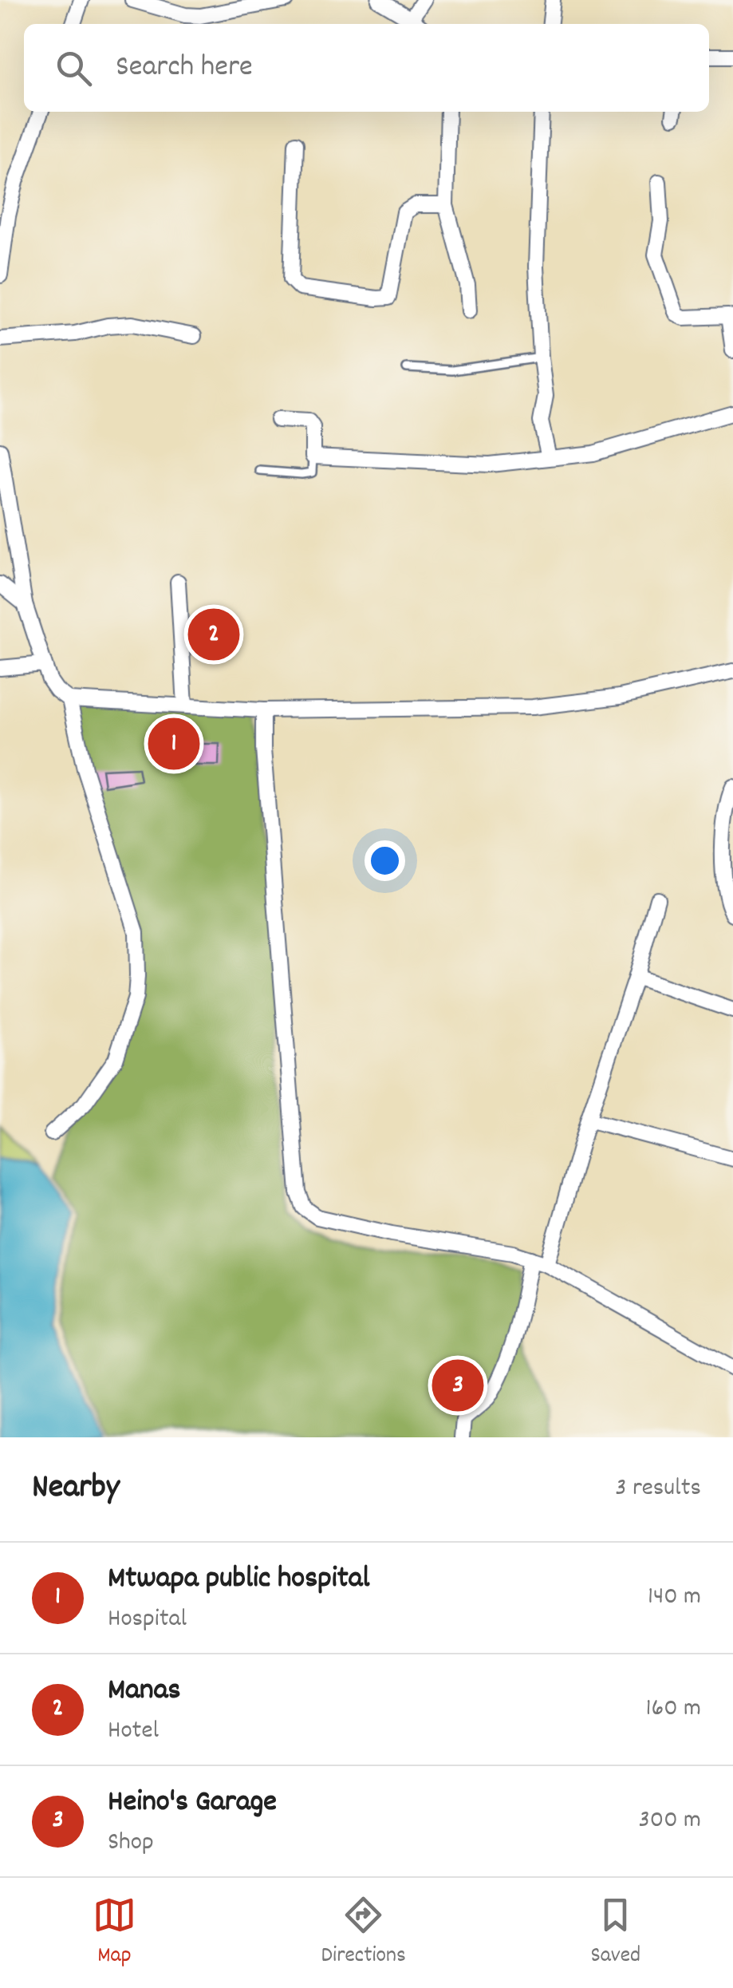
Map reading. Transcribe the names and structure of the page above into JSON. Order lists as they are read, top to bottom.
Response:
{
  "page": {
    "search": "Search here",
    "pins": ["2", "1", "3"],
    "heading": ["Nearby", "3 results"],
    "list": [
      {
        "mark": "1",
        "name": "Mtwapa public hospital",
        "note": "Hospital",
        "value": "140 m"
      },
      {
        "mark": "2",
        "name": "Manas",
        "note": "Hotel",
        "value": "160 m"
      },
      {
        "mark": "3",
        "name": "Heino's Garage",
        "note": "Shop",
        "value": "300 m"
      }
    ],
    "nav": ["Map", "Directions", "Saved"]
  }
}
